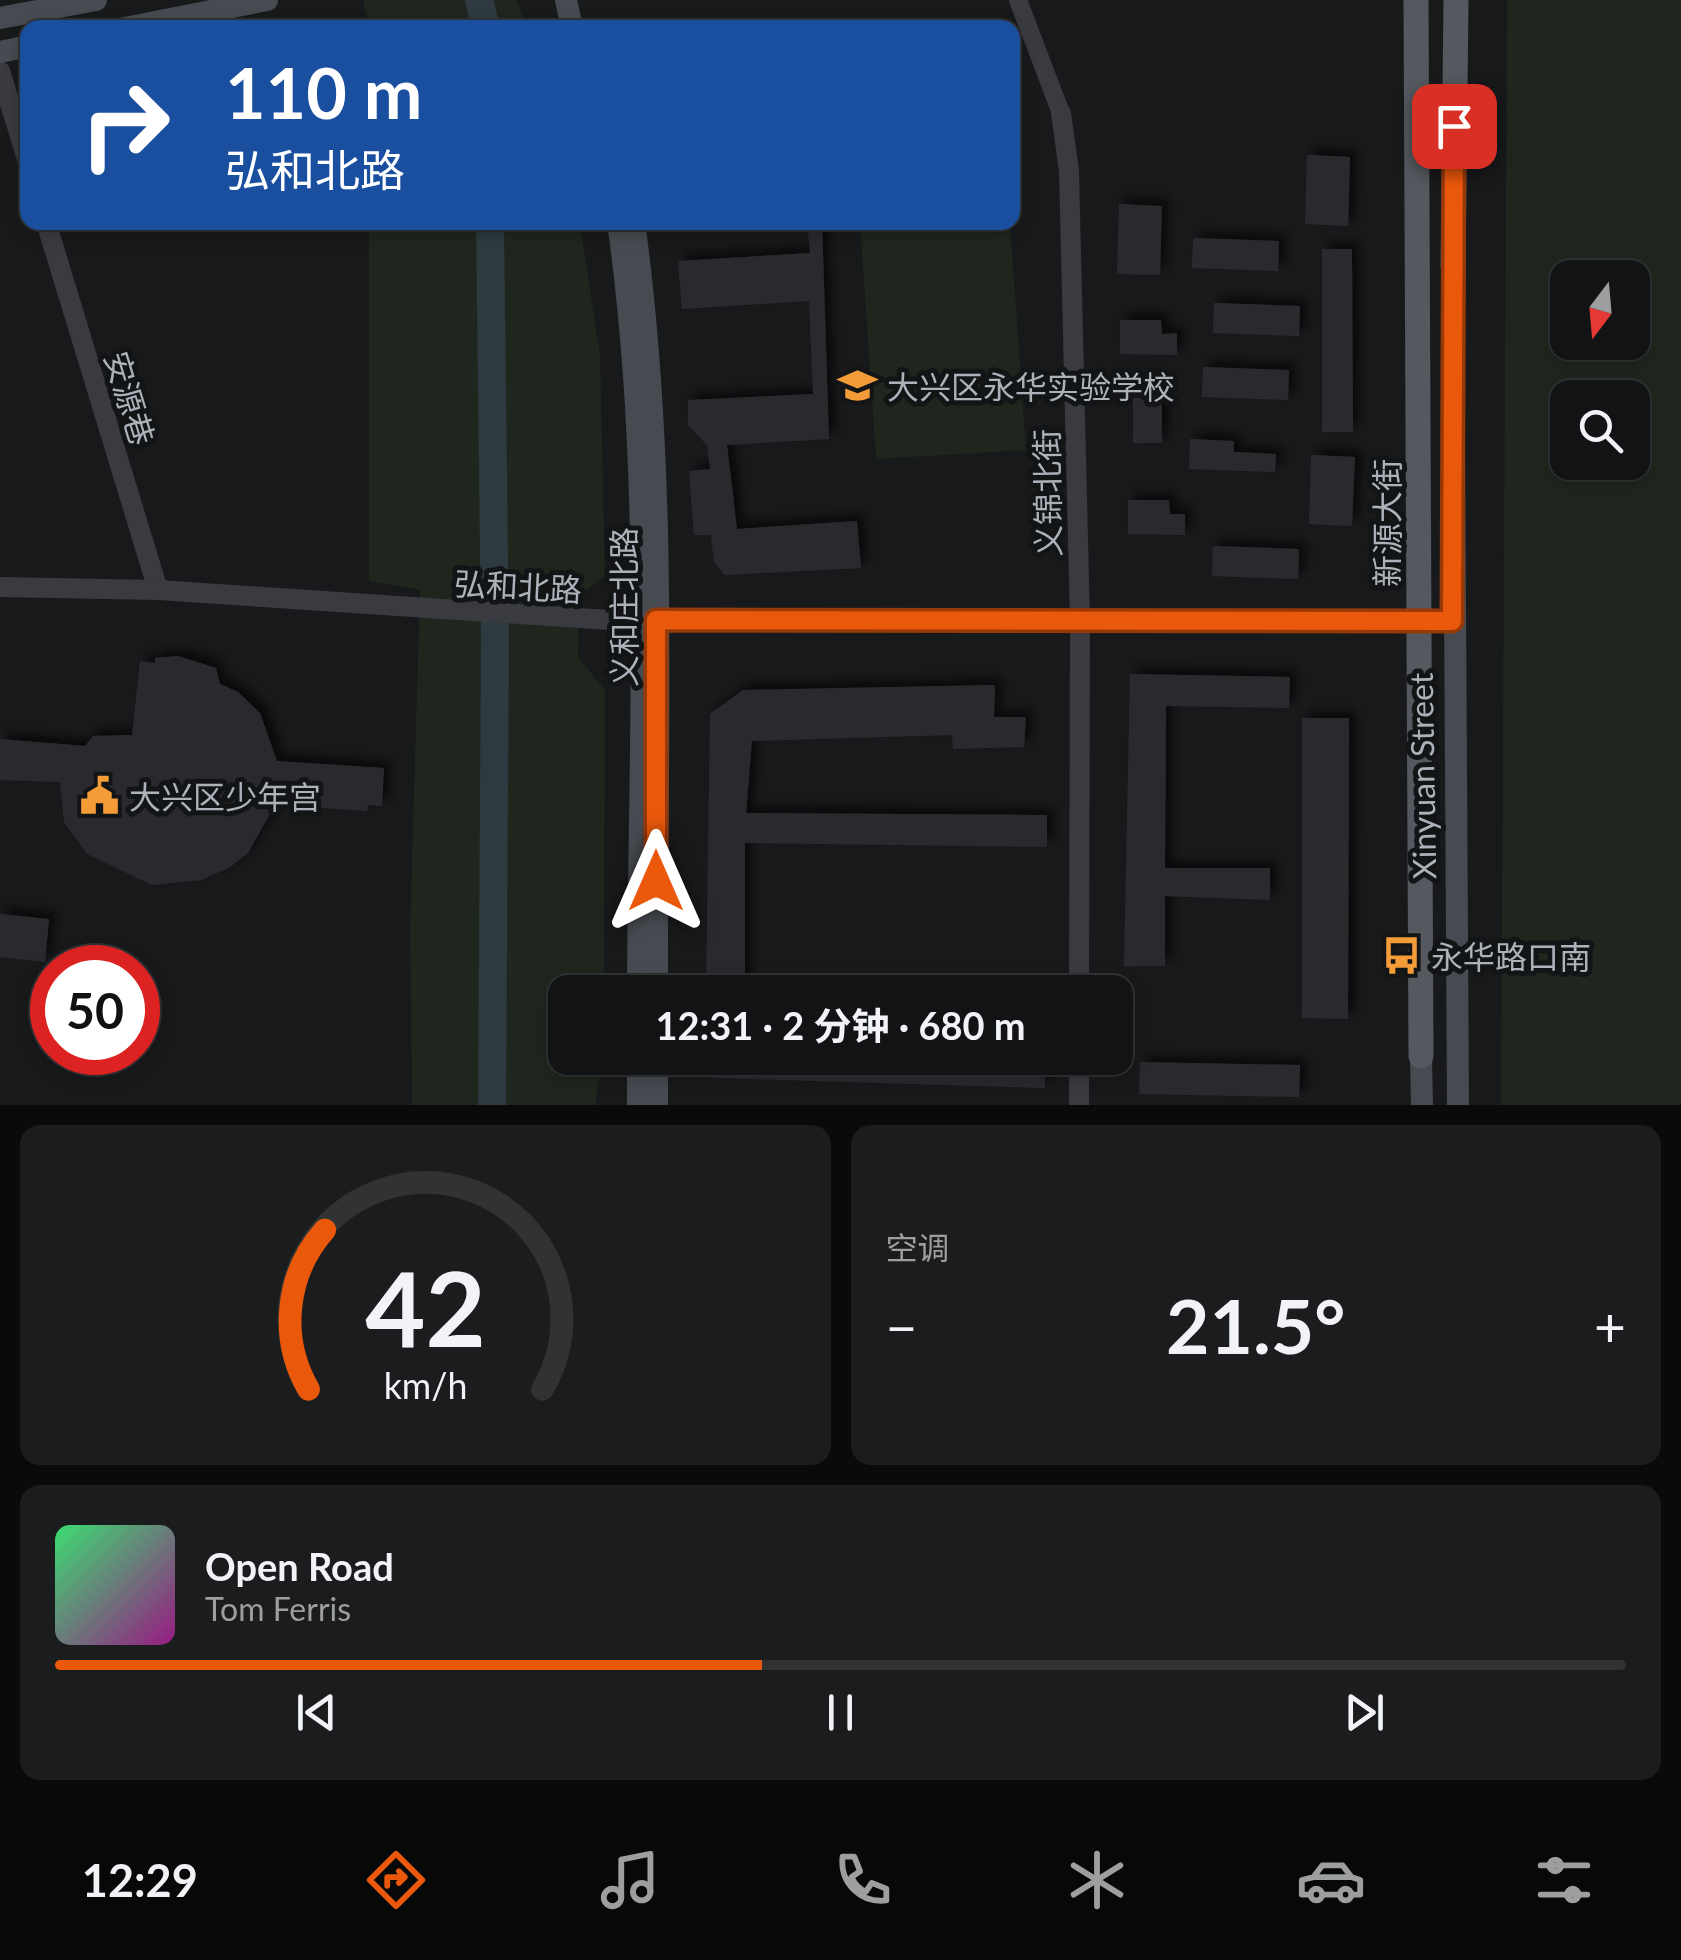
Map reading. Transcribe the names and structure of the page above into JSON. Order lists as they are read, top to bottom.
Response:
{
  "streets": {
    "main road": ["新源大街", "义和庄北路", "Xinyuan Street"],
    "street": ["安源巷", "义锦北街", "弘和北路"]
  },
  "crossings": [
    ["安源巷", "弘和北路"],
    ["义锦北街", "弘和北路"],
    ["新源大街", "弘和北路"],
    ["弘和北路", "义和庄北路"],
    ["弘和北路", "Xinyuan Street"]
  ],
  "places": {
    "school or university": ["大兴区永华实验学校"],
    "public building": ["大兴区少年宫"],
    "bus stop": ["永华路口南"]
  },
  "north": "bottom",
  "page": {
    "turn": ["110 m", "弘和北路"],
    "limit": "50",
    "trip": "12:31 · 2 分钟 · 680 m",
    "tile": "空调",
    "heat": ["−", "21.5°", "+"],
    "song": ["Open Road", "Tom Ferris"],
    "tabs": "12:29",
    "gauge": ["42", "km/h"]
  }
}
